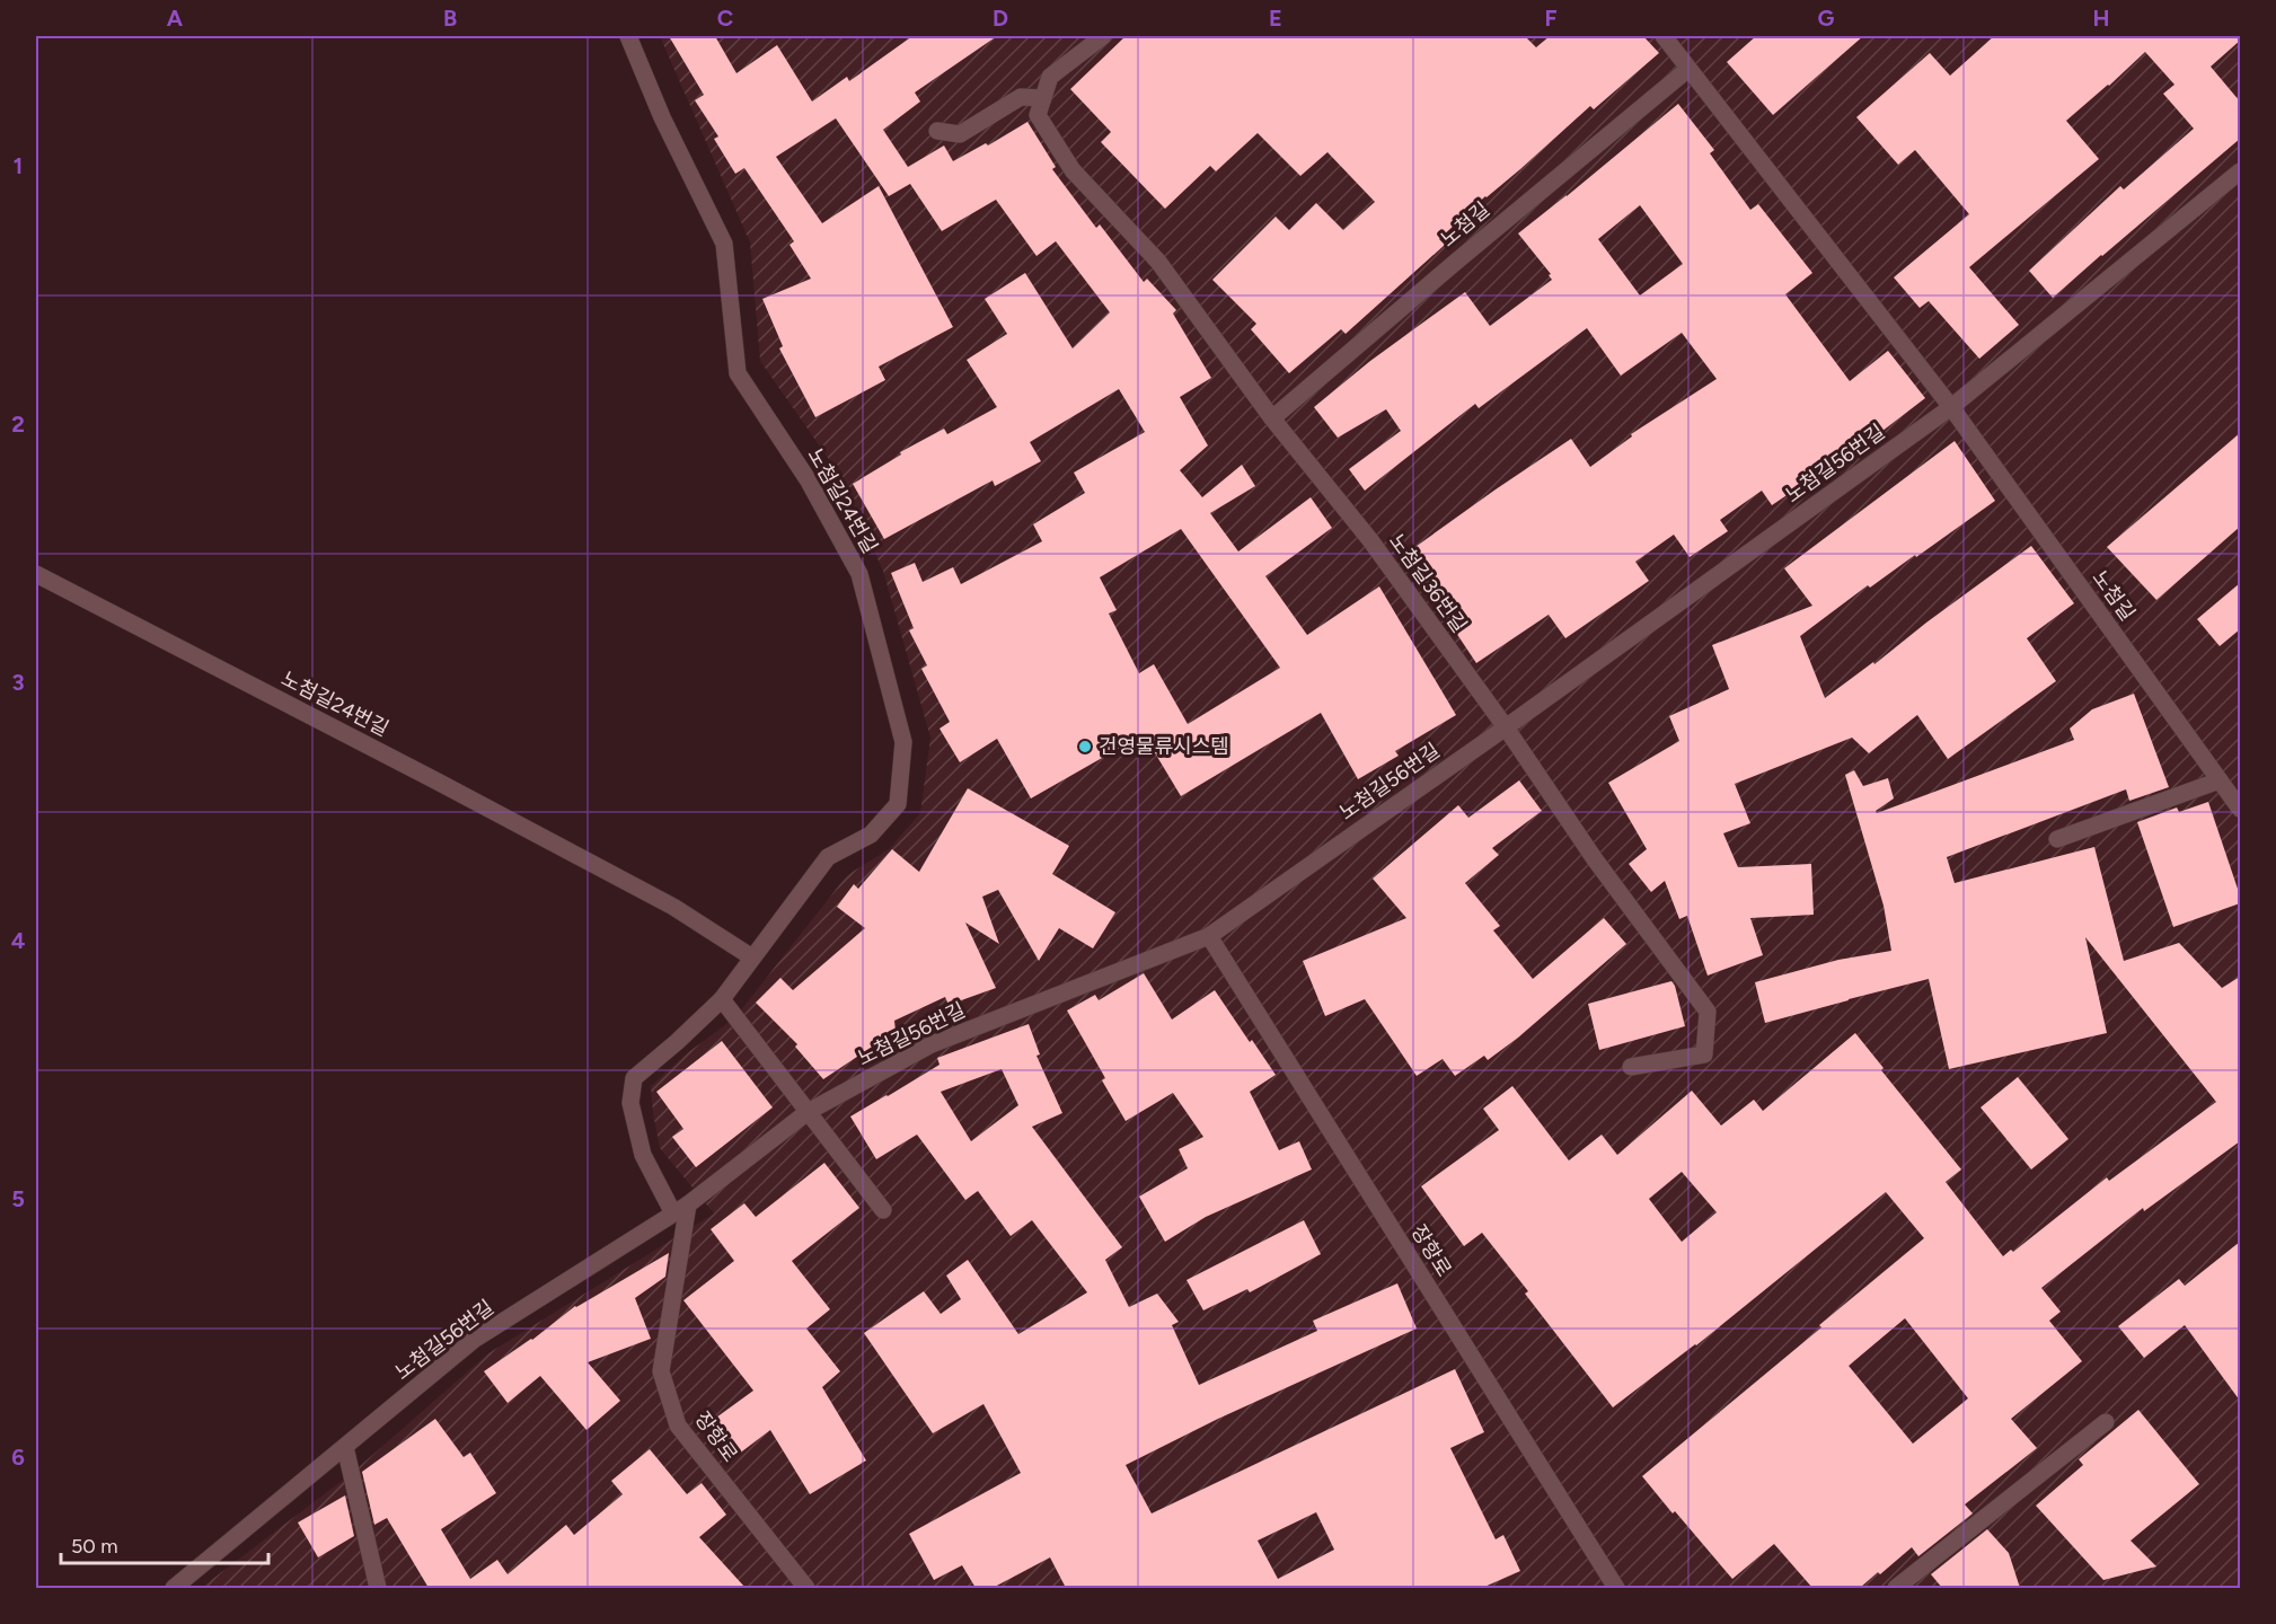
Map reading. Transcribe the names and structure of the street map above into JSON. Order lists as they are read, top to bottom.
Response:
{
  "streets": {
    "street": [
      "노첨길",
      "노첨길56번길",
      "노첨길24번길",
      "노첨길36번길",
      "장항로"
    ]
  },
  "crossings": [
    ["노첨길", "노첨길56번길"],
    ["노첨길", "노첨길36번길"],
    ["노첨길56번길", "노첨길24번길"],
    ["노첨길56번길", "노첨길36번길"],
    ["노첨길56번길", "장항로"],
    ["노첨길24번길", "장항로"]
  ],
  "places": ["건영물류시스템"],
  "scale_bar": "50 m",
  "grid": {
    "columns": [
      "A",
      "B",
      "C",
      "D",
      "E",
      "F",
      "G",
      "H"
    ],
    "rows": [
      "1",
      "2",
      "3",
      "4",
      "5",
      "6"
    ]
  }
}
